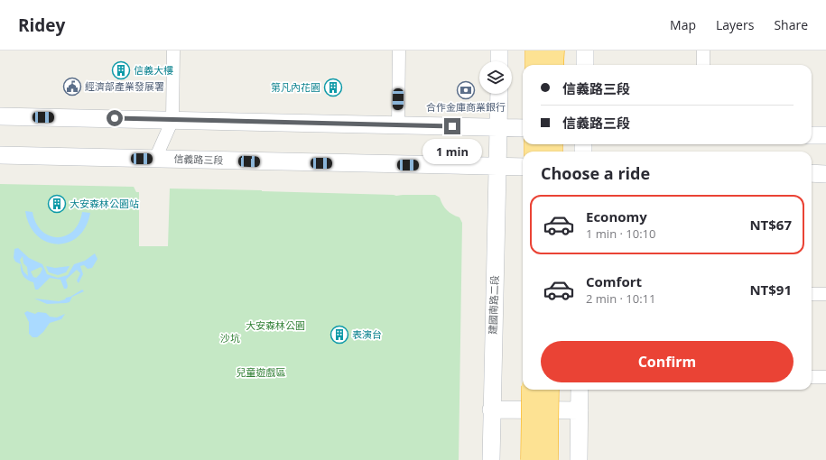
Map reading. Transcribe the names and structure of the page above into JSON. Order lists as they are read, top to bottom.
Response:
{
  "streets": {
    "main road": ["信義路三段", "建國南路二段"]
  },
  "crossings": [
    ["信義路三段", "建國南路二段"]
  ],
  "parks": ["大安森林公園", "沙坑", "兒童遊戲區"],
  "places": {
    "building": [
      "信義大樓",
      "第凡內花園",
      "大安森林公園站",
      "表演台"
    ],
    "public building": ["經濟部產業發展署"],
    "bank": ["合作金庫商業銀行"]
  },
  "page": {
    "header": "Ridey",
    "nav": ["Map", "Layers", "Share"],
    "banner": ["信義路三段", "信義路三段"],
    "bubble": "1 min",
    "heading": "Choose a ride",
    "list": [
      {
        "name": "Economy",
        "note": "1 min · 10:10",
        "value": "NT$67"
      },
      {
        "name": "Comfort",
        "note": "2 min · 10:11",
        "value": "NT$91"
      }
    ],
    "buttons": "Confirm"
  }
}
